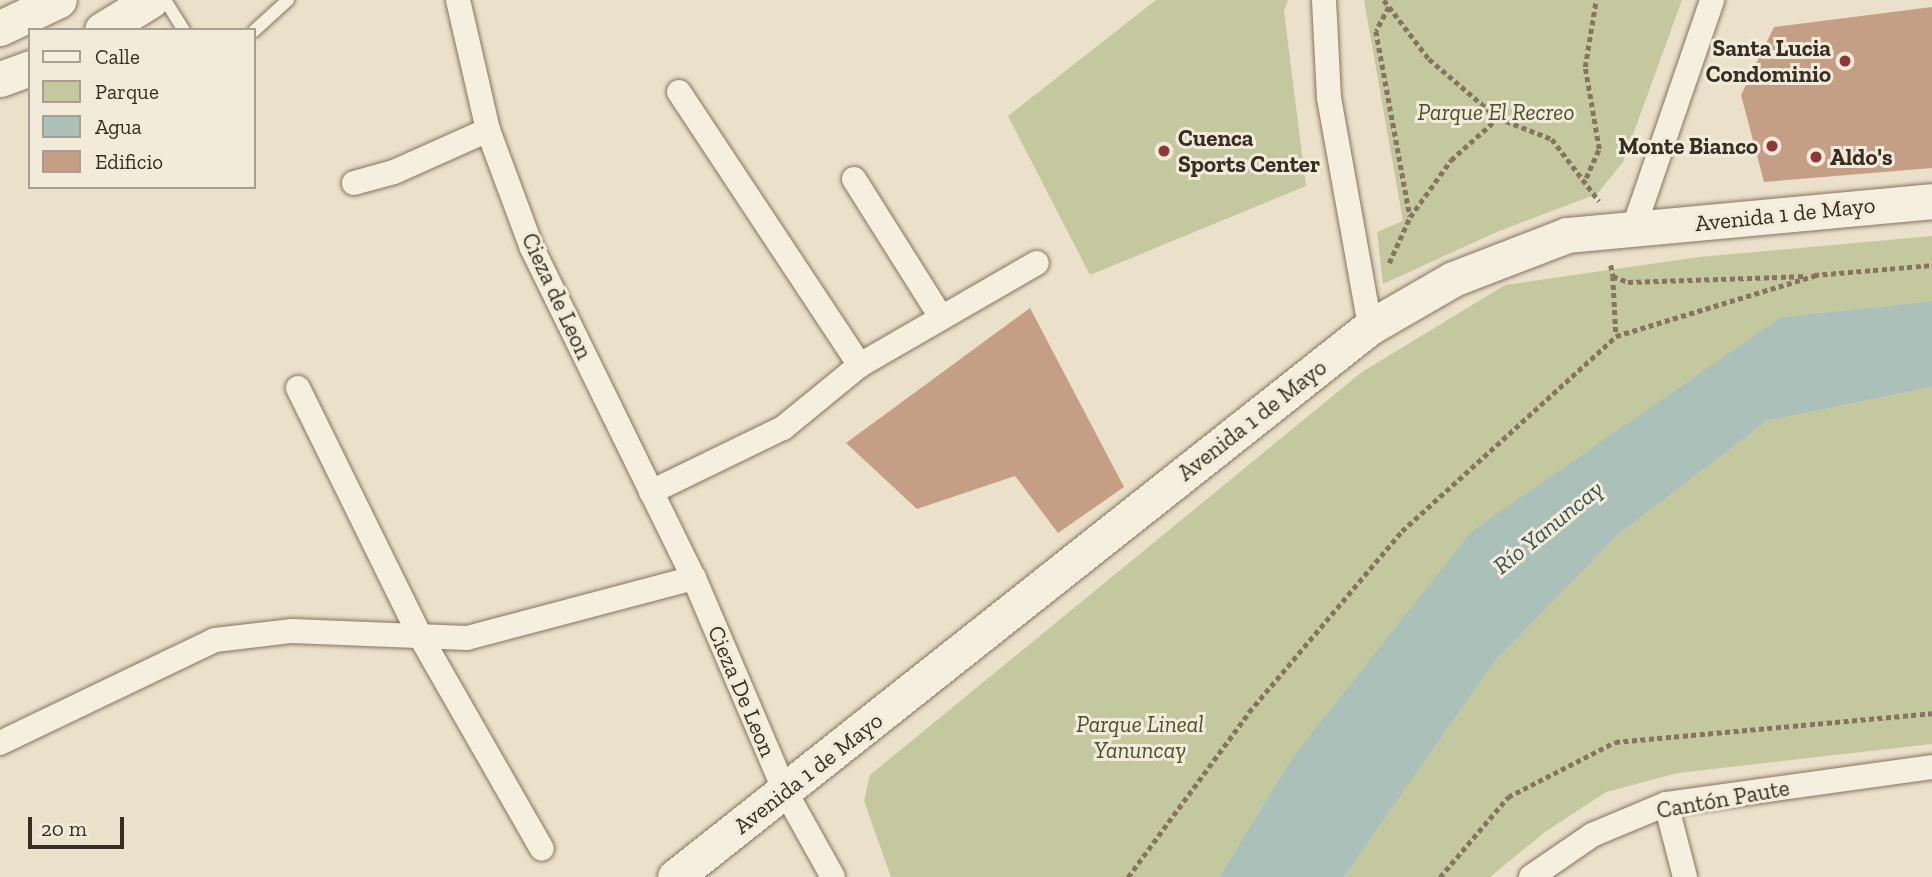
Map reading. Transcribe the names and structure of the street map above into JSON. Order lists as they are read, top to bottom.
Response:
{
  "streets": {
    "main road": ["Avenida 1 de Mayo"],
    "street": ["Cieza de Leon", "Cieza De Leon", "Cantón Paute"]
  },
  "crossings": [
    ["Avenida 1 de Mayo", "Cieza De Leon"],
    ["Cieza de Leon", "Cieza De Leon"]
  ],
  "water": ["Río Yanuncay"],
  "parks": ["Parque El Recreo", "Parque Lineal Yanuncay"],
  "places": [
    "Santa Lucia Condominio",
    "Monte Bianco",
    "Cuenca Sports Center",
    "Aldo's"
  ],
  "legend": [
    "Calle",
    "Parque",
    "Agua",
    "Edificio"
  ],
  "scale_bar": "20 m"
}
